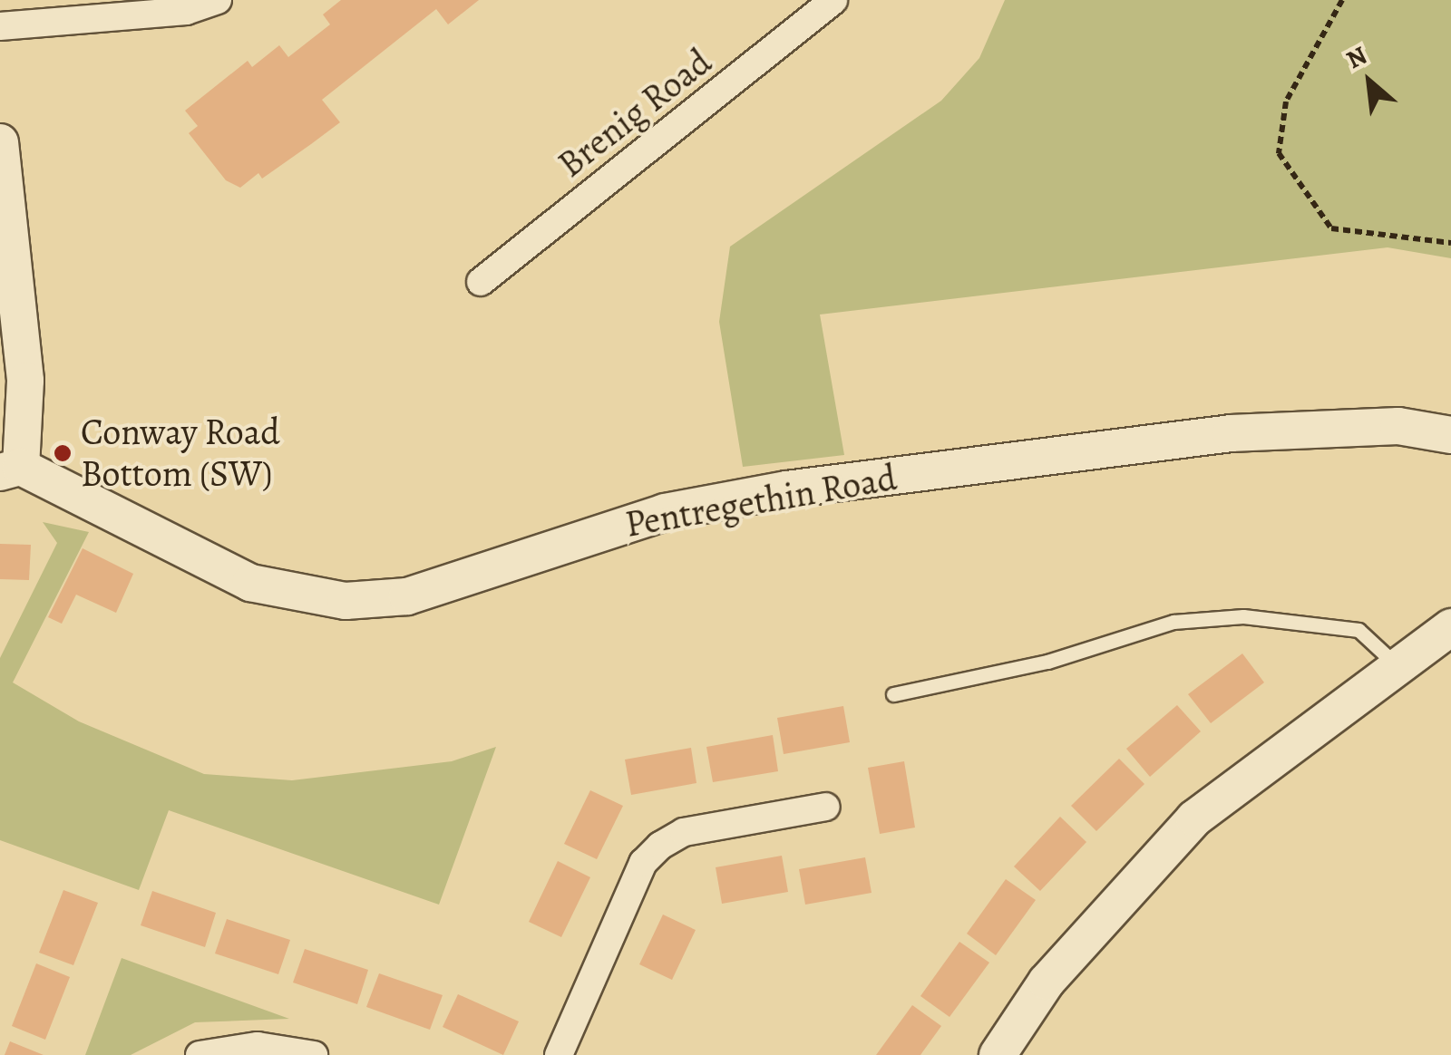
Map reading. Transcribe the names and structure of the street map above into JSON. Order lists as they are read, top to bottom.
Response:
{
  "streets": {
    "street": ["Brenig Road", "Pentregethin Road"]
  },
  "places": ["Conway Road Bottom (SW)"],
  "north": "top left"
}
